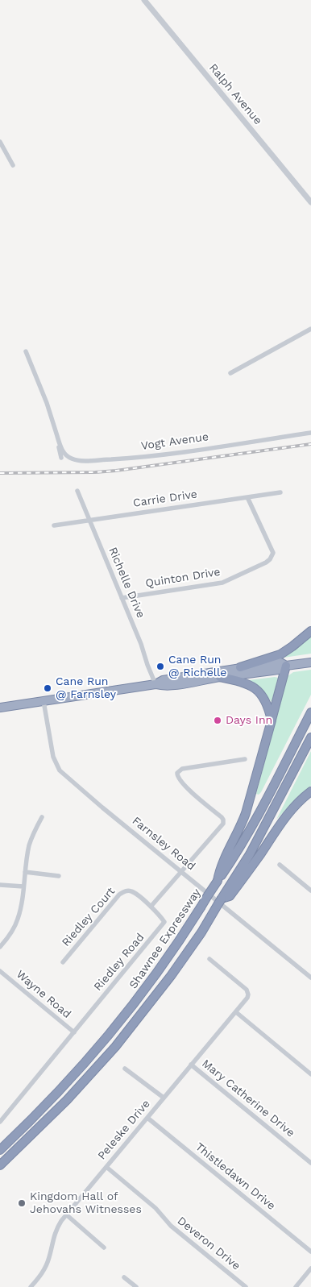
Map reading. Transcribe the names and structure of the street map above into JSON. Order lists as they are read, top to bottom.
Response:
{
  "streets": {
    "highway": ["Shawnee Expressway"],
    "street": [
      "Ralph Avenue",
      "Vogt Avenue",
      "Carrie Drive",
      "Quinton Drive",
      "Richelle Drive",
      "Farnsley Road",
      "Riedley Court",
      "Riedley Road",
      "Wayne Road",
      "Mary Catherine Drive",
      "Peleske Drive",
      "Thistledawn Drive",
      "Deveron Drive"
    ]
  },
  "crossings": [
    ["Carrie Drive", "Quinton Drive"],
    ["Carrie Drive", "Richelle Drive"],
    ["Quinton Drive", "Richelle Drive"],
    ["Riedley Court", "Riedley Road"],
    ["Riedley Road", "Wayne Road"],
    ["Mary Catherine Drive", "Peleske Drive"],
    ["Peleske Drive", "Thistledawn Drive"],
    ["Peleske Drive", "Deveron Drive"]
  ],
  "places": [
    "Cane Run @ Richelle",
    "Cane Run @ Farnsley",
    "Days Inn",
    "Kingdom Hall of Jehovahs Witnesses"
  ]
}
